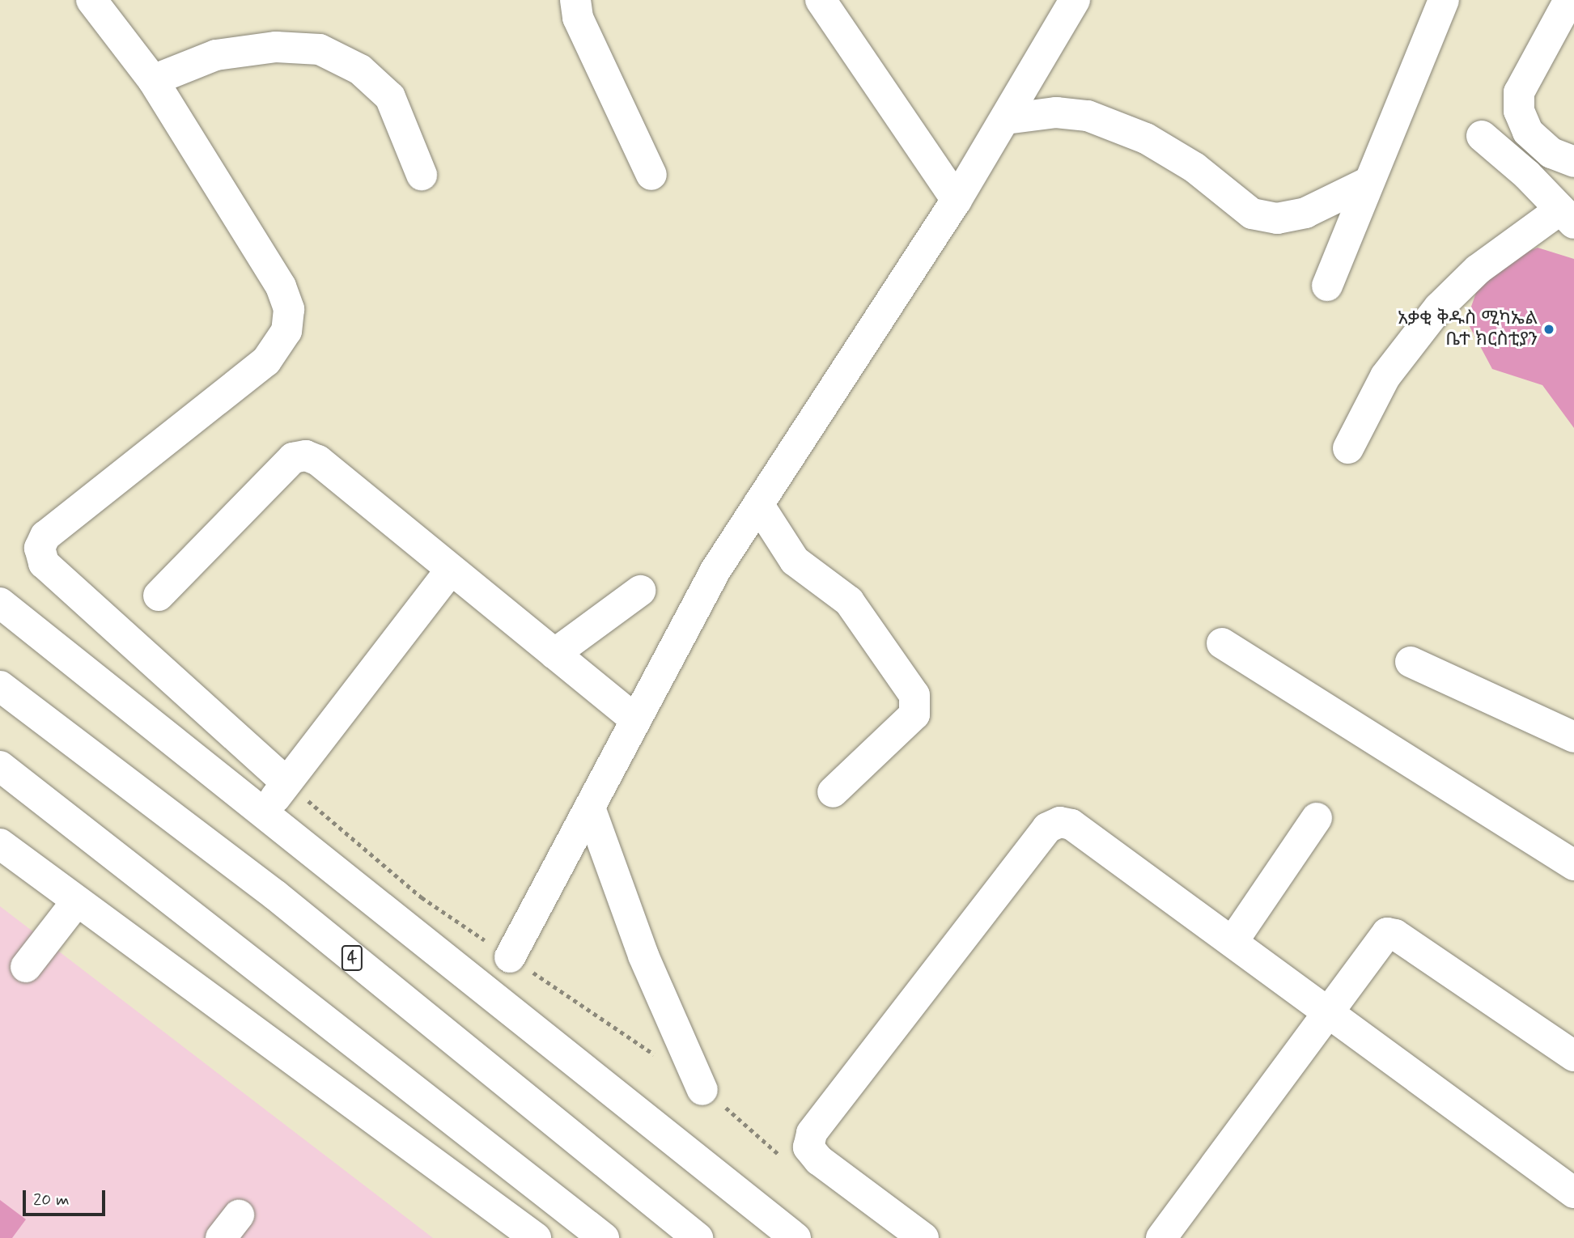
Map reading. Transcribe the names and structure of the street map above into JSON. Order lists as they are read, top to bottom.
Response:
{
  "streets": {
    "main road": ["4"]
  },
  "places": ["አቃቂ ቅዱስ ሚካኤል ቤተ ክርስቲያን"],
  "scale_bar": "20 m"
}
